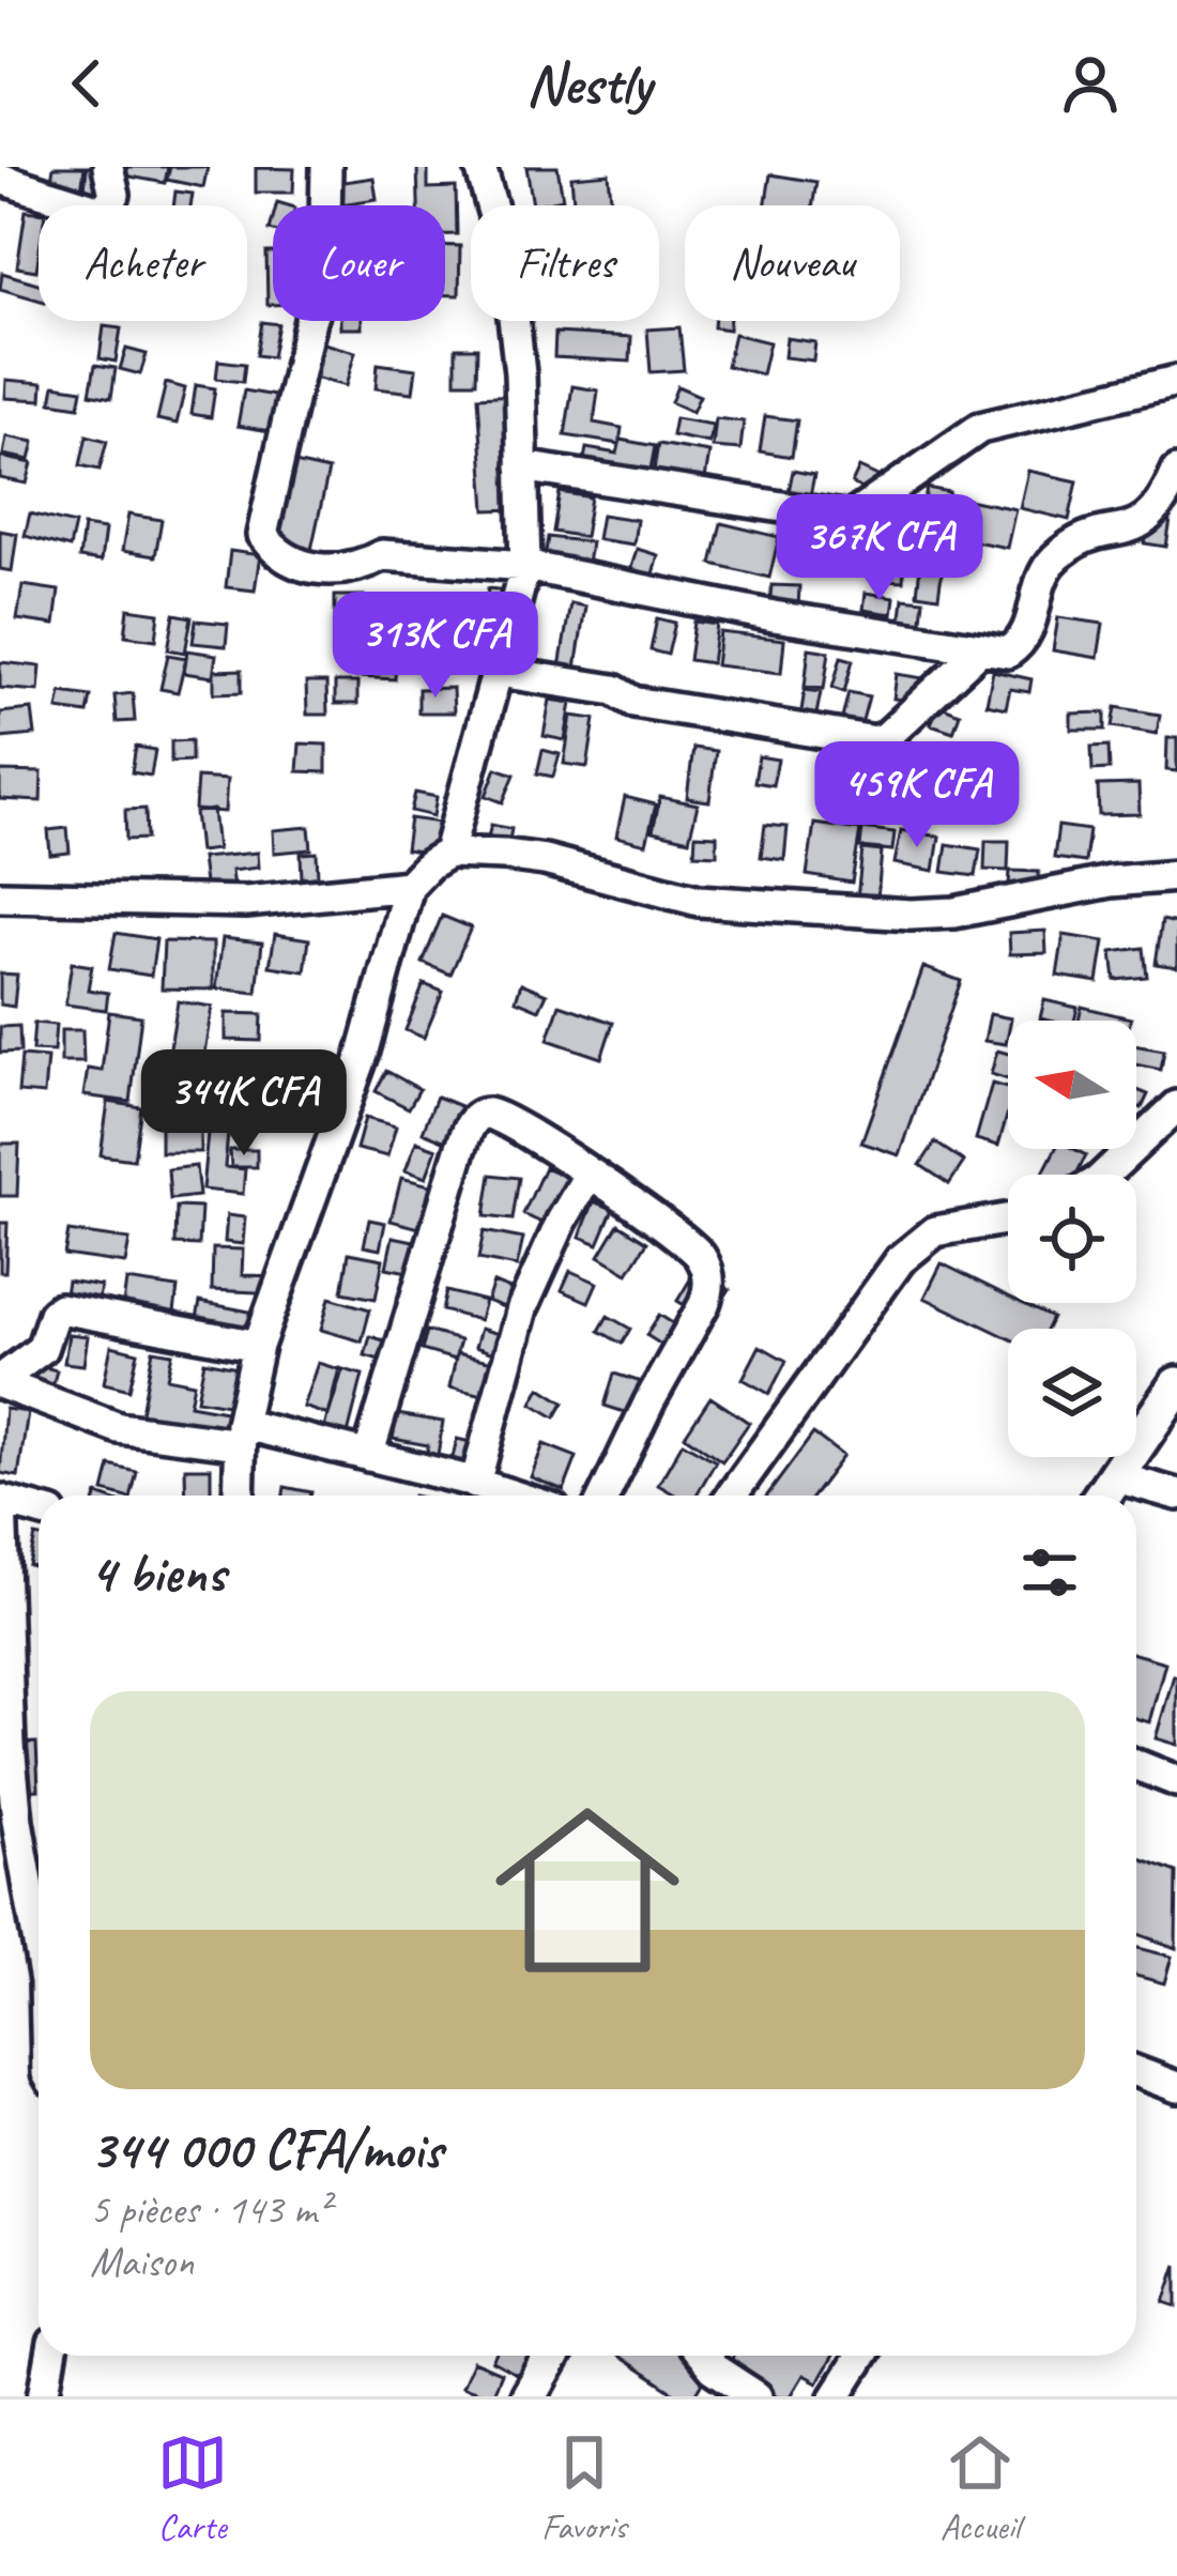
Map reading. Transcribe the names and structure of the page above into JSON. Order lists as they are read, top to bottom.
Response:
{
  "north": "left",
  "page": {
    "header": "Nestly",
    "chip": [
      "Acheter",
      "Louer",
      "Filtres",
      "Nouveau"
    ],
    "price": [
      "367K CFA",
      "313K CFA",
      "459K CFA",
      "344K CFA"
    ],
    "heading": "4 biens",
    "list": [
      {
        "name": "344 000 CFA/mois",
        "note": "5 pièces · 143 m² · Maison"
      }
    ],
    "tabs": ["Carte", "Favoris", "Accueil"]
  }
}
